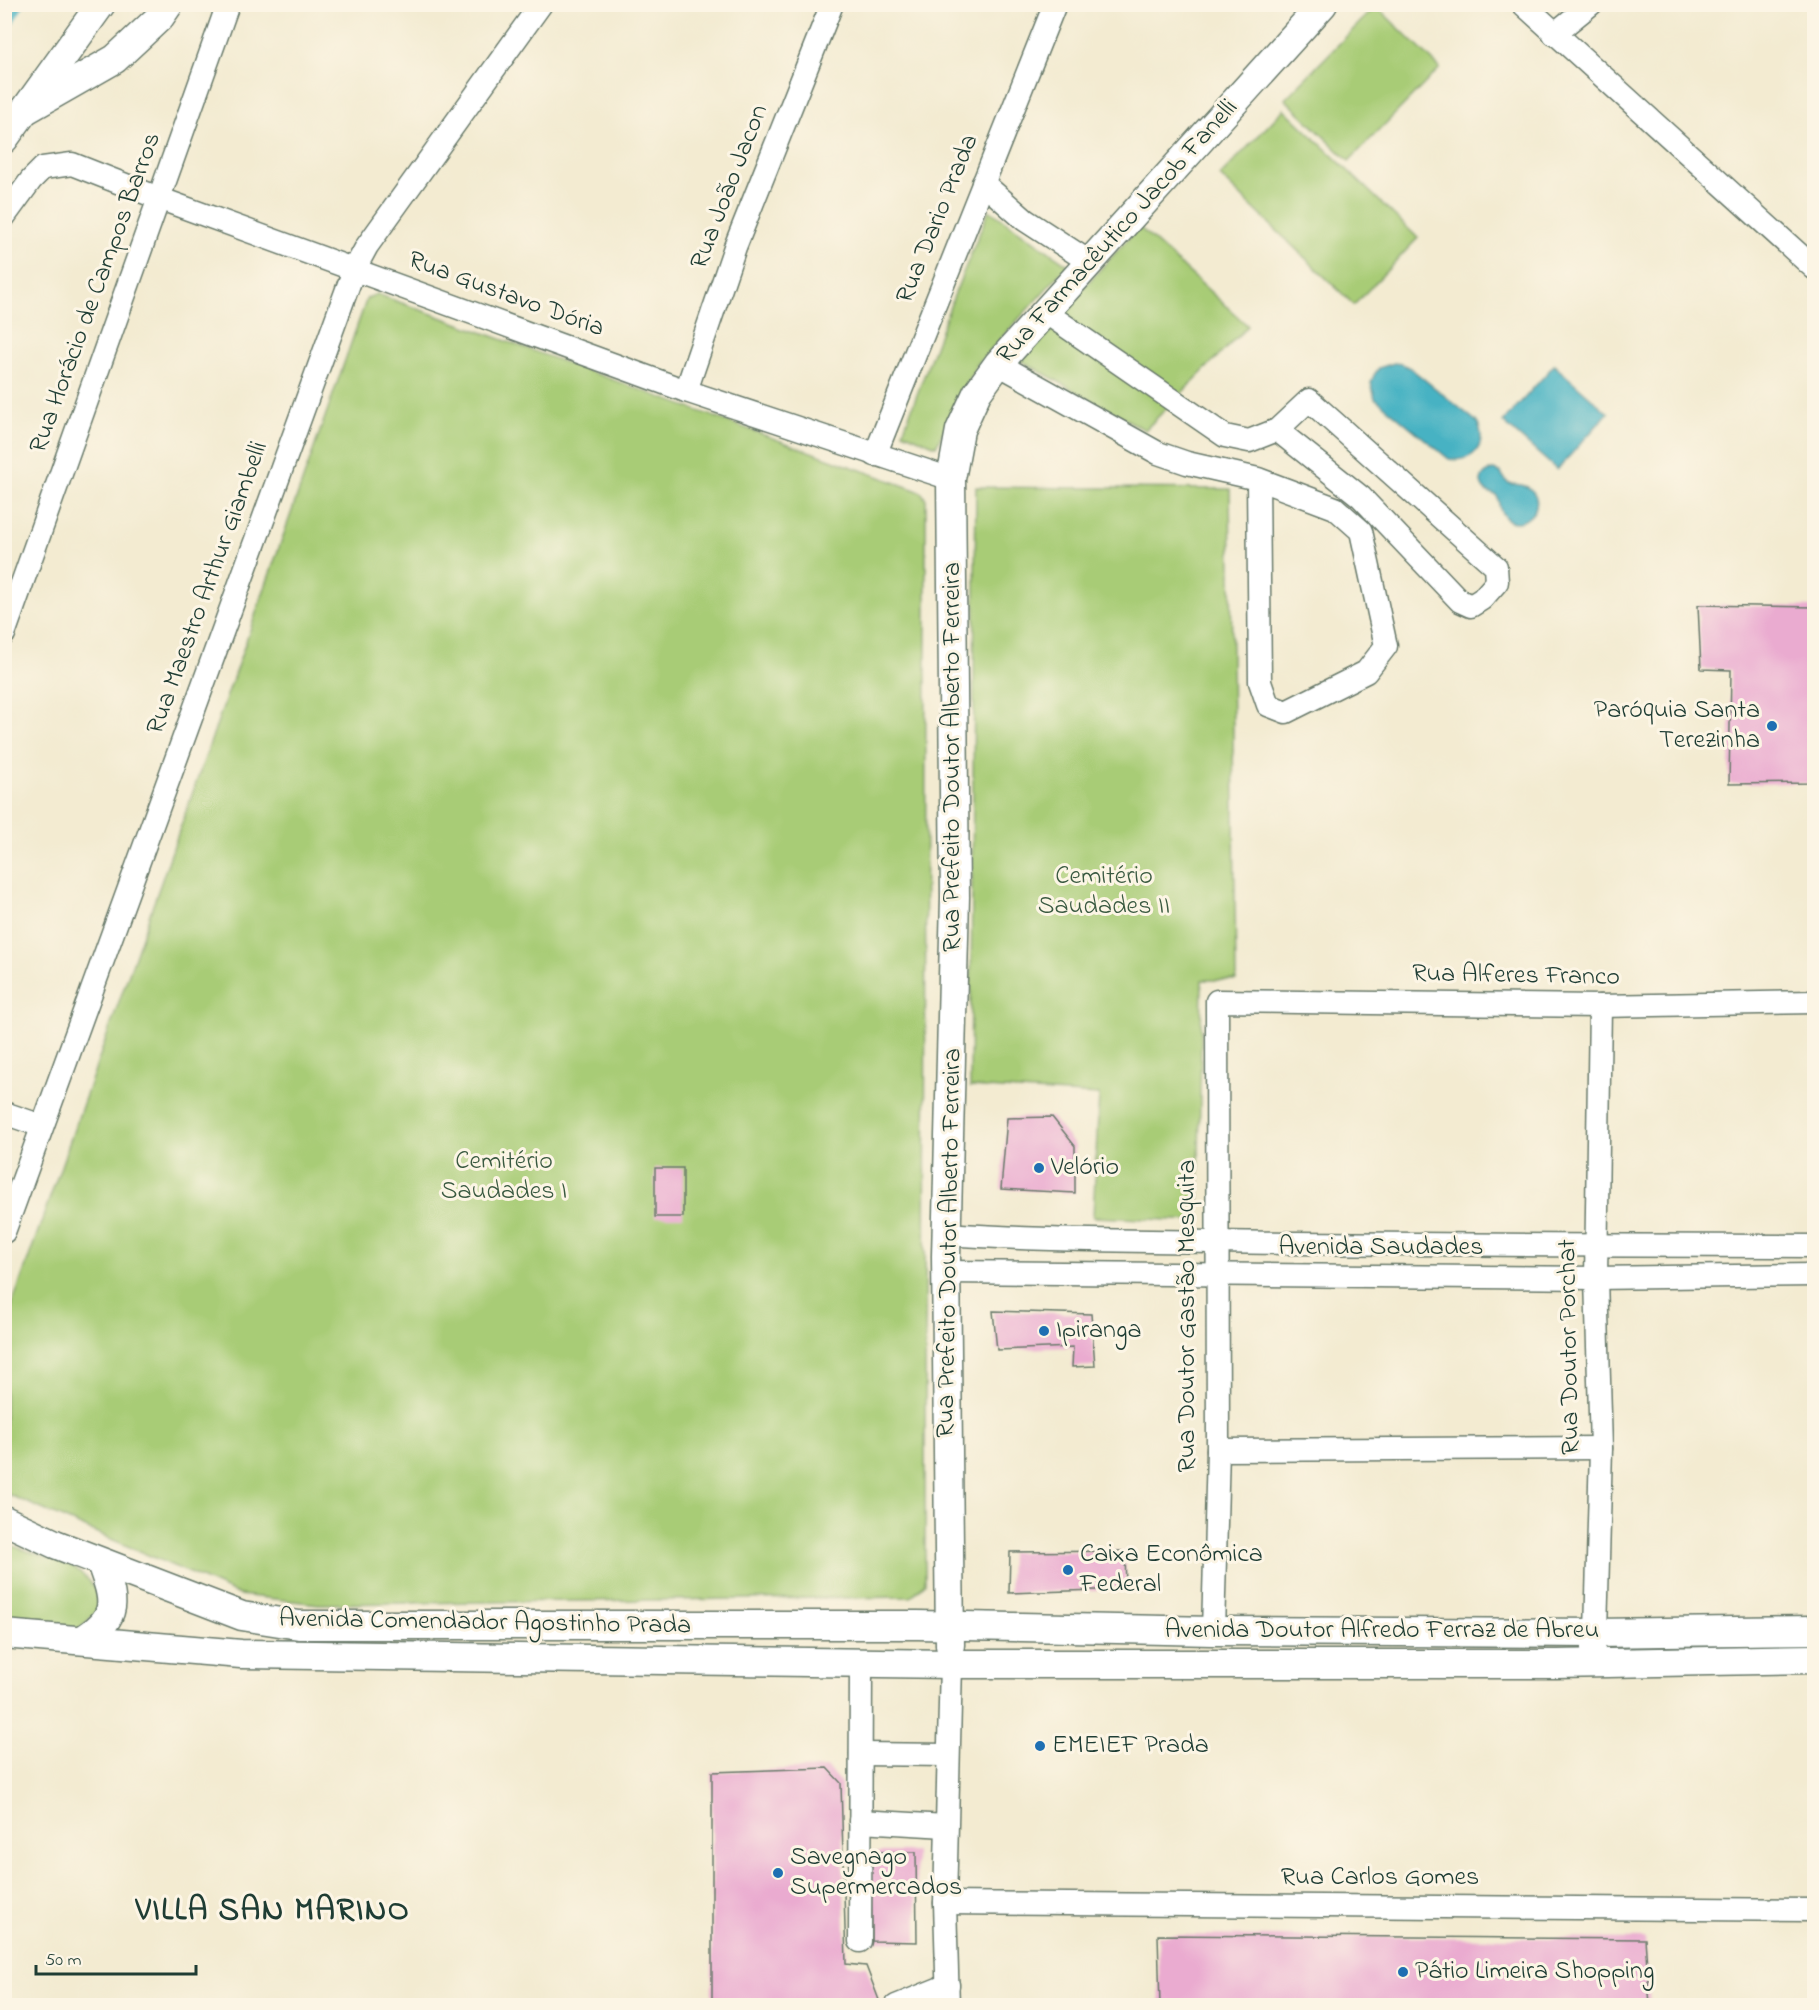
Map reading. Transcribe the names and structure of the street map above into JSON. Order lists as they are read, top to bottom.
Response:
{
  "streets": {
    "main road": [
      "Rua Farmacêutico Jacob Fanelli",
      "Rua Prefeito Doutor Alberto Ferreira",
      "Avenida Comendador Agostinho Prada",
      "Avenida Doutor Alfredo Ferraz de Abreu"
    ],
    "street": [
      "Rua João Jacon",
      "Rua Dario Prada",
      "Rua Horácio de Campos Barros",
      "Rua Gustavo Dória",
      "Rua Maestro Arthur Giambelli",
      "Rua Alferes Franco",
      "Avenida Saudades",
      "Rua Doutor Gastão Mesquita",
      "Rua Doutor Porchat",
      "Rua Carlos Gomes"
    ]
  },
  "crossings": [
    ["Rua João Jacon", "Rua Gustavo Dória"],
    ["Rua Dario Prada", "Rua Gustavo Dória"],
    ["Rua Farmacêutico Jacob Fanelli", "Rua Gustavo Dória"],
    ["Rua Farmacêutico Jacob Fanelli", "Rua Prefeito Doutor Alberto Ferreira"],
    ["Rua Horácio de Campos Barros", "Rua Gustavo Dória"],
    ["Rua Gustavo Dória", "Rua Maestro Arthur Giambelli"],
    ["Rua Gustavo Dória", "Rua Prefeito Doutor Alberto Ferreira"],
    ["Rua Prefeito Doutor Alberto Ferreira", "Avenida Saudades"],
    ["Rua Prefeito Doutor Alberto Ferreira", "Avenida Comendador Agostinho Prada"],
    ["Rua Prefeito Doutor Alberto Ferreira", "Avenida Doutor Alfredo Ferraz de Abreu"],
    ["Rua Prefeito Doutor Alberto Ferreira", "Rua Carlos Gomes"],
    ["Rua Alferes Franco", "Rua Doutor Gastão Mesquita"],
    ["Rua Alferes Franco", "Rua Doutor Porchat"],
    ["Avenida Saudades", "Rua Doutor Gastão Mesquita"],
    ["Avenida Saudades", "Rua Doutor Porchat"],
    ["Rua Doutor Gastão Mesquita", "Avenida Doutor Alfredo Ferraz de Abreu"],
    ["Rua Doutor Porchat", "Avenida Doutor Alfredo Ferraz de Abreu"],
    ["Avenida Comendador Agostinho Prada", "Avenida Doutor Alfredo Ferraz de Abreu"]
  ],
  "districts": ["VILLA SAN MARINO"],
  "parks": ["Cemitério Saudades II", "Cemitério Saudades I"],
  "places": [
    "Paróquia Santa Terezinha",
    "Velório",
    "Ipiranga",
    "Caixa Econômica Federal",
    "EMEIEF Prada",
    "Savegnago Supermercados",
    "Pátio Limeira Shopping"
  ],
  "scale_bar": "50 m"
}
